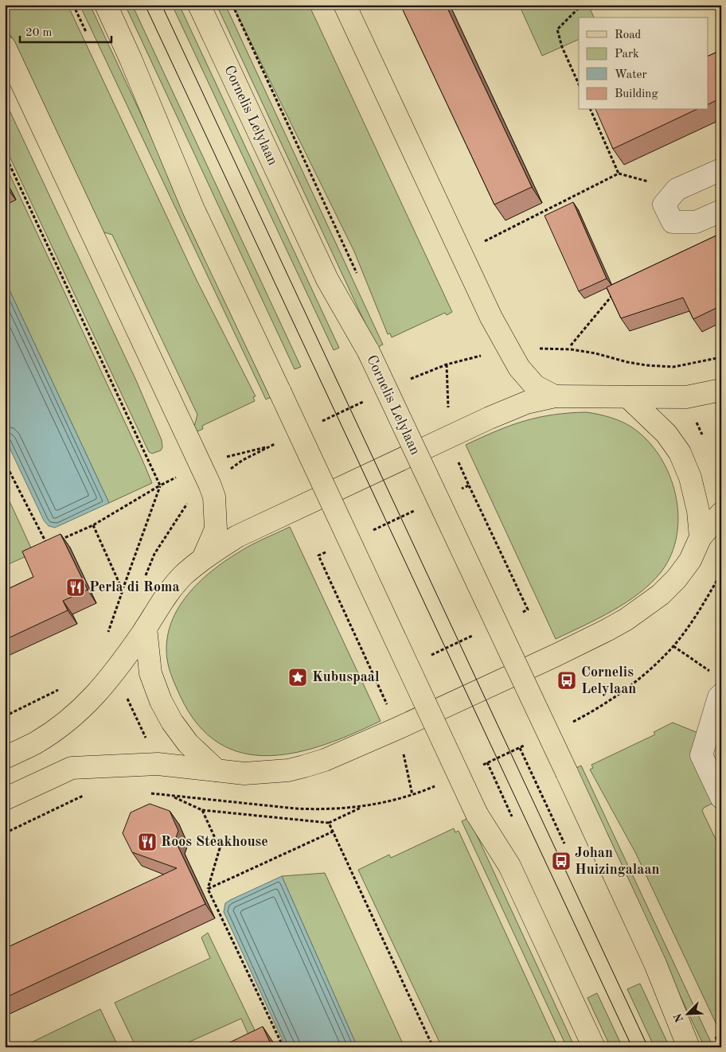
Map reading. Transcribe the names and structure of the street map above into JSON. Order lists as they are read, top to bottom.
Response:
{
  "streets": {
    "main road": ["Cornelis Lelylaan"]
  },
  "places": {
    "restaurant": ["Perla di Roma", "Roos Steakhouse"],
    "place": ["Kubuspaal"],
    "bus stop": ["Cornelis Lelylaan", "Johan Huizingalaan"]
  },
  "legend": [
    "Road",
    "Park",
    "Water",
    "Building"
  ],
  "scale_bar": "20 m",
  "north": "bottom left"
}
